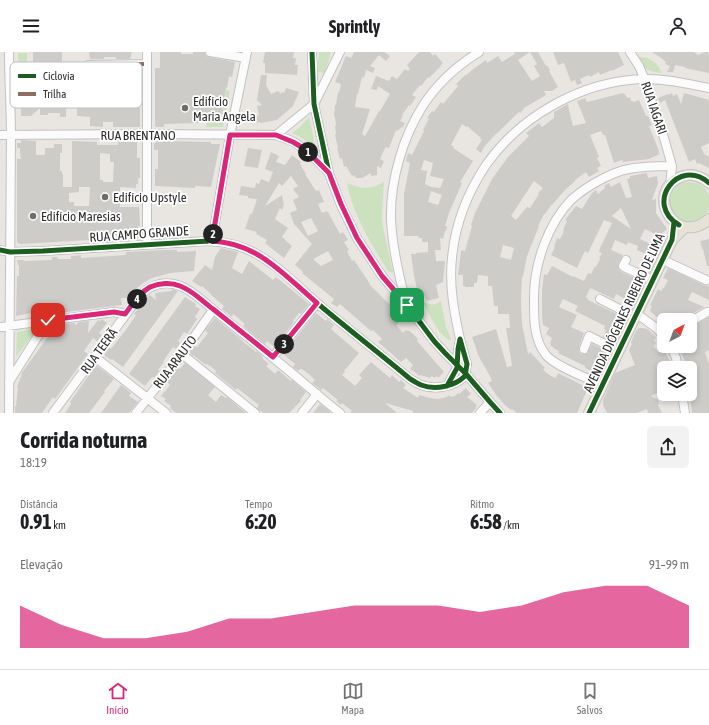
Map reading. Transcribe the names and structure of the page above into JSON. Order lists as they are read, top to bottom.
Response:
{
  "streets": {
    "main road": ["AVENIDA DIÓGENES RIBEIRO DE LIMA"],
    "street": [
      "RUA IAGARI",
      "RUA BRENTANO",
      "RUA CAMPO GRANDE",
      "RUA TEERÃ",
      "RUA ARAUTO"
    ]
  },
  "crossings": [
    ["RUA TEERÃ", "RUA ARAUTO"]
  ],
  "places": ["Edifício Maria Angela", "Edifício Upstyle", "Edifício Maresias"],
  "legend": ["Ciclovia", "Trilha"],
  "north": "top right",
  "page": {
    "header": "Sprintly",
    "pins": [
      "1",
      "2",
      "4",
      "3"
    ],
    "heading": ["Corrida noturna", "18:19"],
    "stats": [
      ["Distância", "0.91 km"],
      ["Tempo", "6:20"],
      ["Ritmo", "6:58 /km"]
    ],
    "chart": ["Elevação", "91–99 m"],
    "tabs": ["Início", "Mapa", "Salvos"]
  }
}
